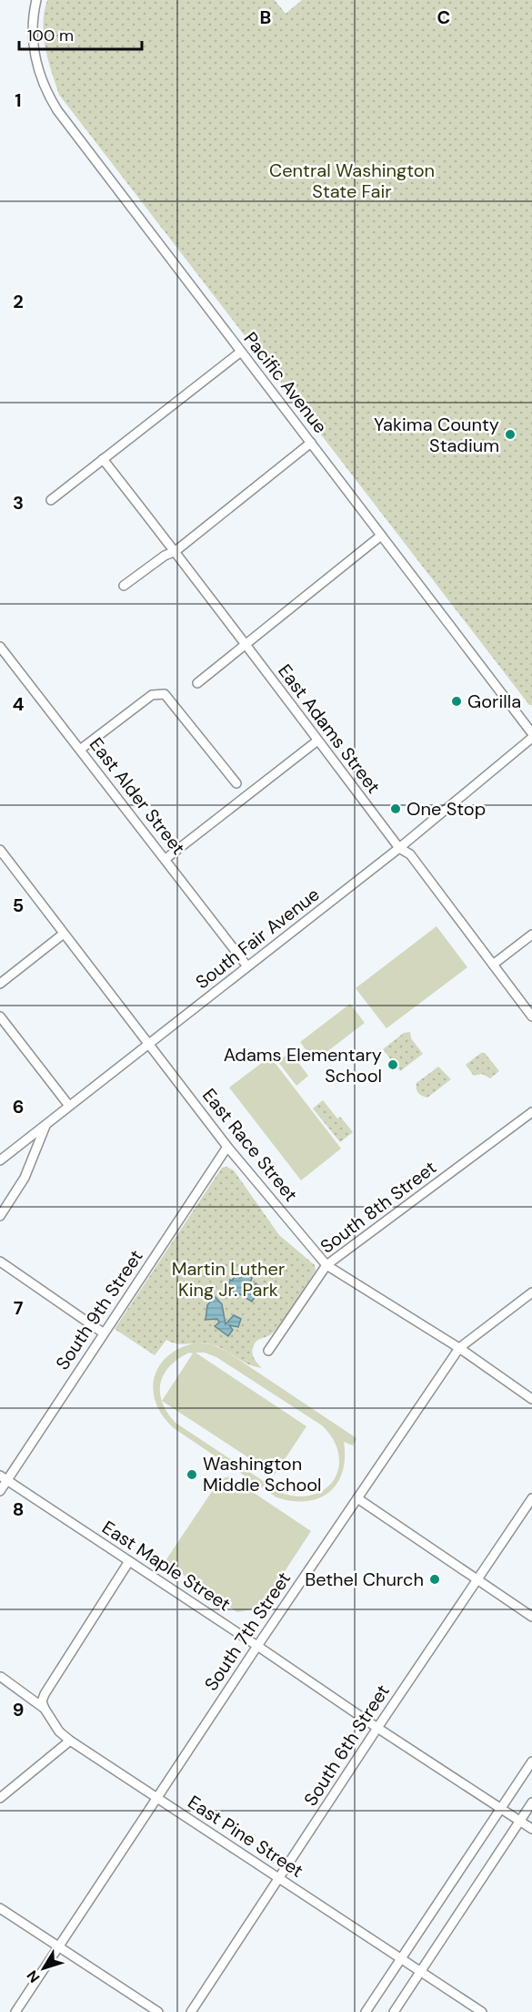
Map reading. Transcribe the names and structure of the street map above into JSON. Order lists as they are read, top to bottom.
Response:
{
  "streets": {
    "street": [
      "Pacific Avenue",
      "East Adams Street",
      "East Alder Street",
      "South Fair Avenue",
      "East Race Street",
      "South 8th Street",
      "South 9th Street",
      "East Maple Street",
      "South 7th Street",
      "South 6th Street",
      "East Pine Street"
    ]
  },
  "crossings": [
    ["East Adams Street", "South Fair Avenue"],
    ["East Alder Street", "South Fair Avenue"],
    ["South Fair Avenue", "East Race Street"],
    ["East Race Street", "South 8th Street"],
    ["East Race Street", "South 9th Street"],
    ["East Race Street", "South 7th Street"],
    ["South 9th Street", "East Maple Street"],
    ["East Maple Street", "South 7th Street"],
    ["East Maple Street", "South 6th Street"],
    ["South 7th Street", "East Pine Street"],
    ["South 6th Street", "East Pine Street"]
  ],
  "parks": ["Central Washington State Fair", "Martin Luther King Jr. Park"],
  "places": [
    "Yakima County Stadium",
    "Gorilla",
    "One Stop",
    "Adams Elementary School",
    "Washington Middle School",
    "Bethel Church"
  ],
  "scale_bar": "100 m",
  "north": "bottom left",
  "grid": {
    "columns": ["B", "C"],
    "rows": [
      "1",
      "2",
      "3",
      "4",
      "5",
      "6",
      "7",
      "8",
      "9"
    ]
  }
}
